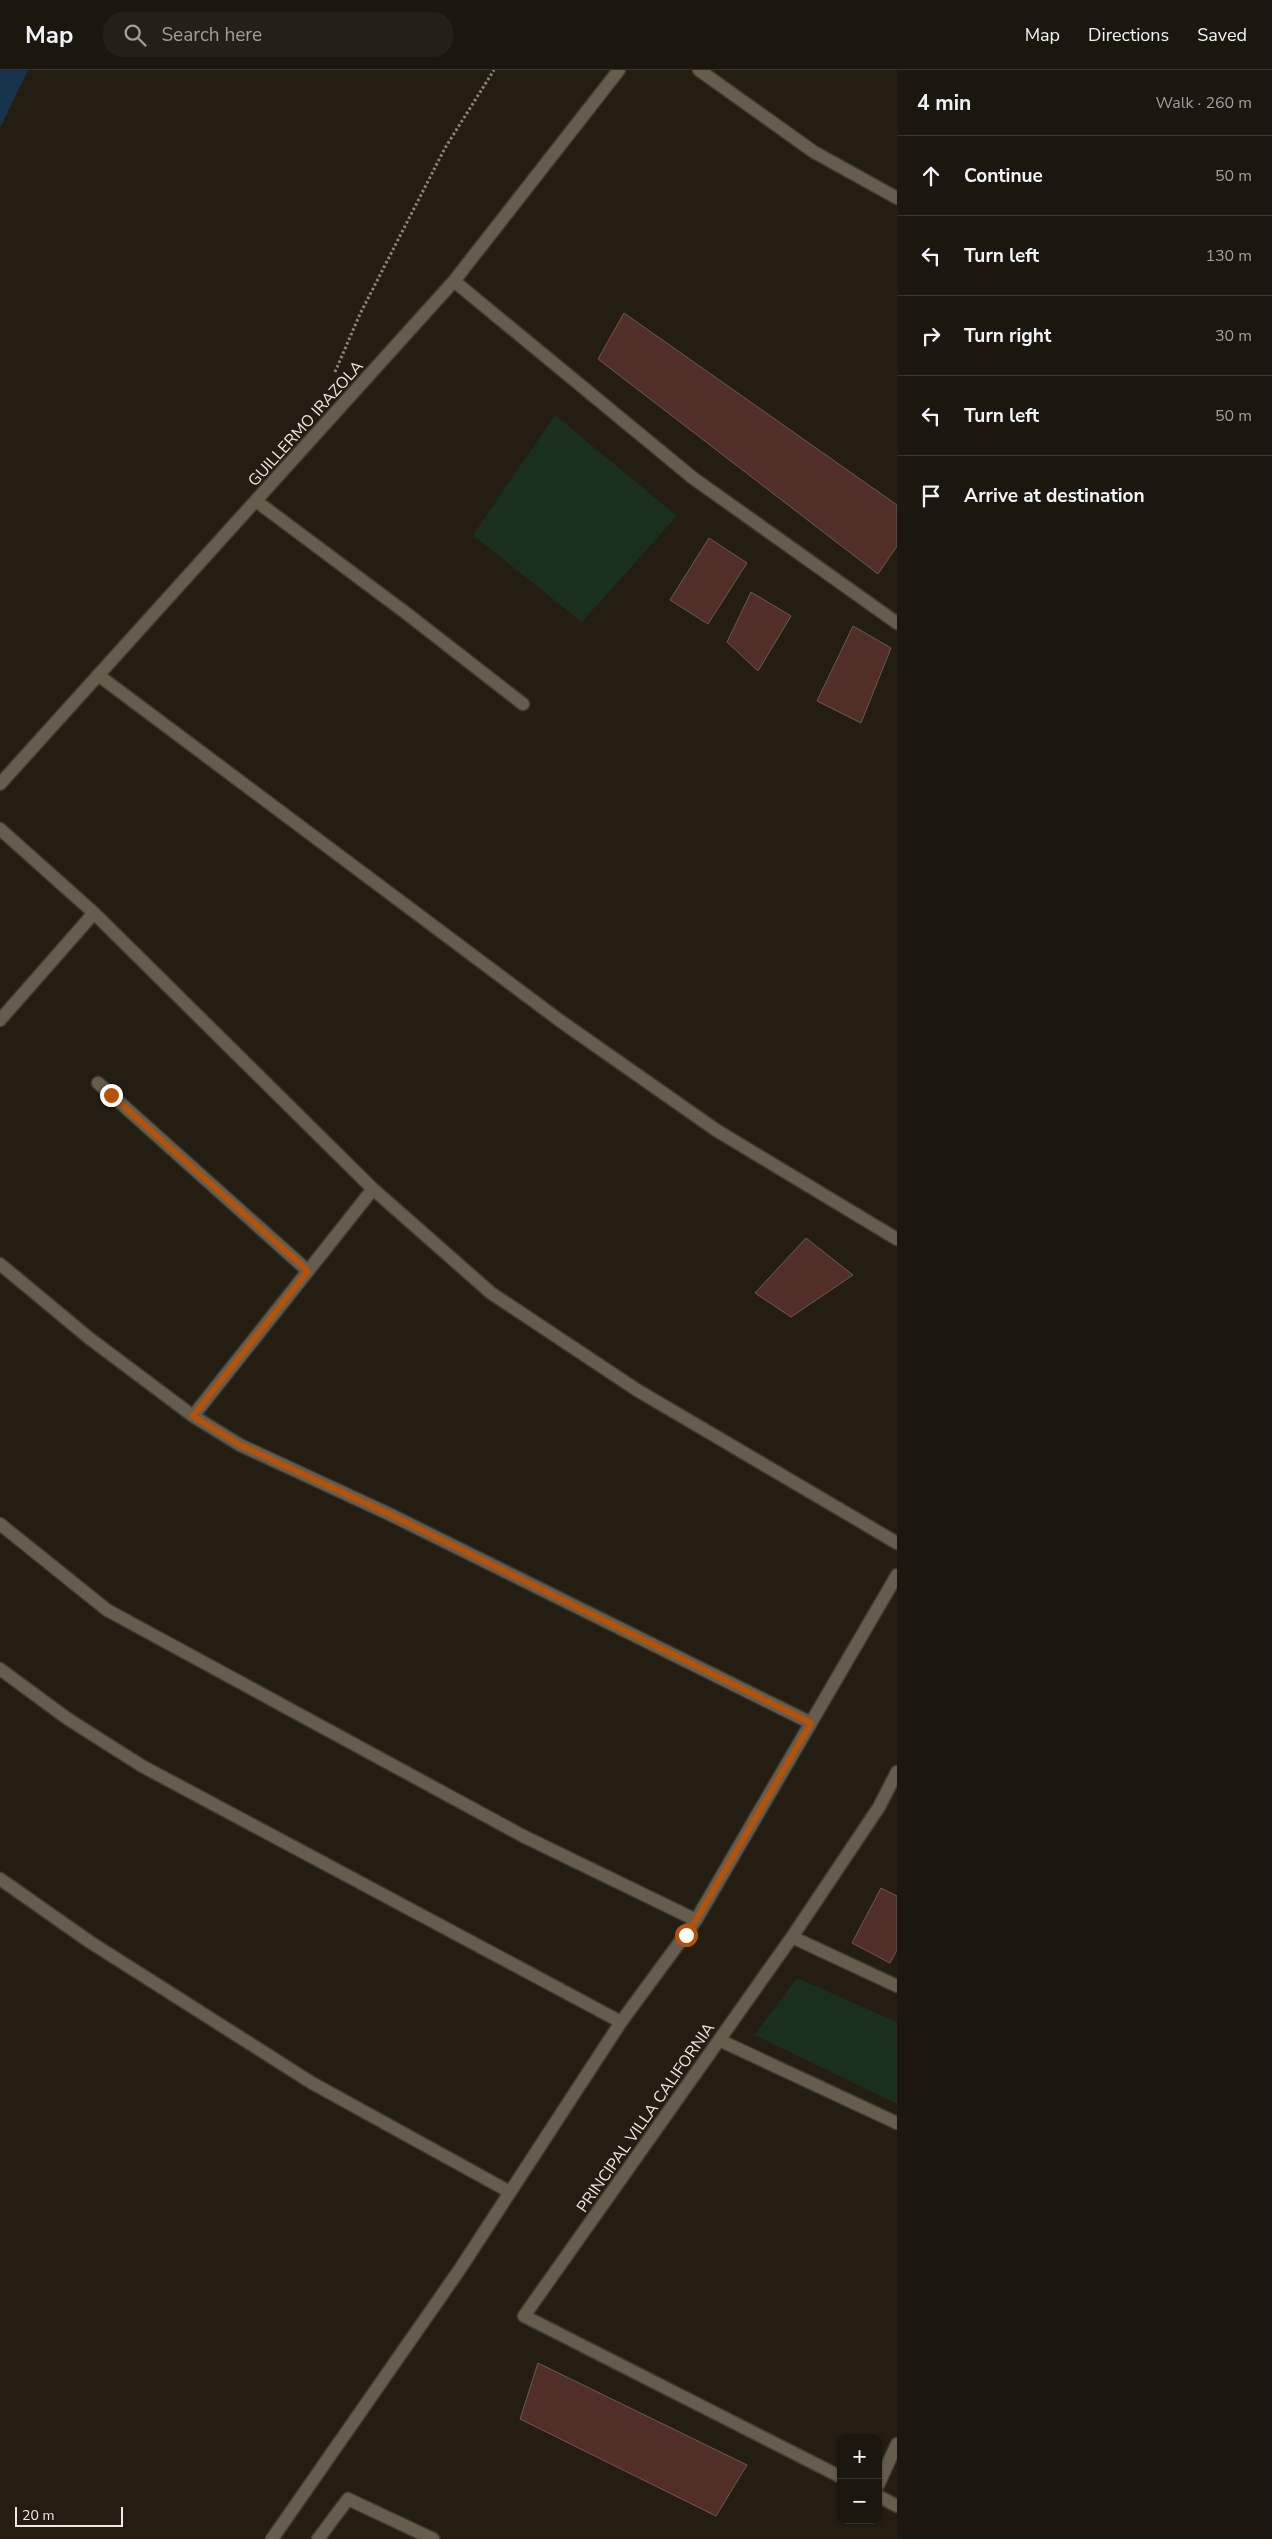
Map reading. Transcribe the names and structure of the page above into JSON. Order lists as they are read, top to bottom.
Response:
{
  "streets": {
    "street": ["GUILLERMO IRAZOLA", "PRINCIPAL VILLA CALIFORNIA"]
  },
  "scale_bar": "20 m",
  "page": {
    "header": "Map",
    "search": "Search here",
    "nav": ["Map", "Directions", "Saved"],
    "heading": ["4 min", "Walk · 260 m"],
    "list": [
      ["Continue", "50 m"],
      ["Turn left", "130 m"],
      ["Turn right", "30 m"],
      ["Turn left", "50 m"],
      "Arrive at destination"
    ],
    "map_buttons": ["+", "−"],
    "scale": "20 m"
  }
}
